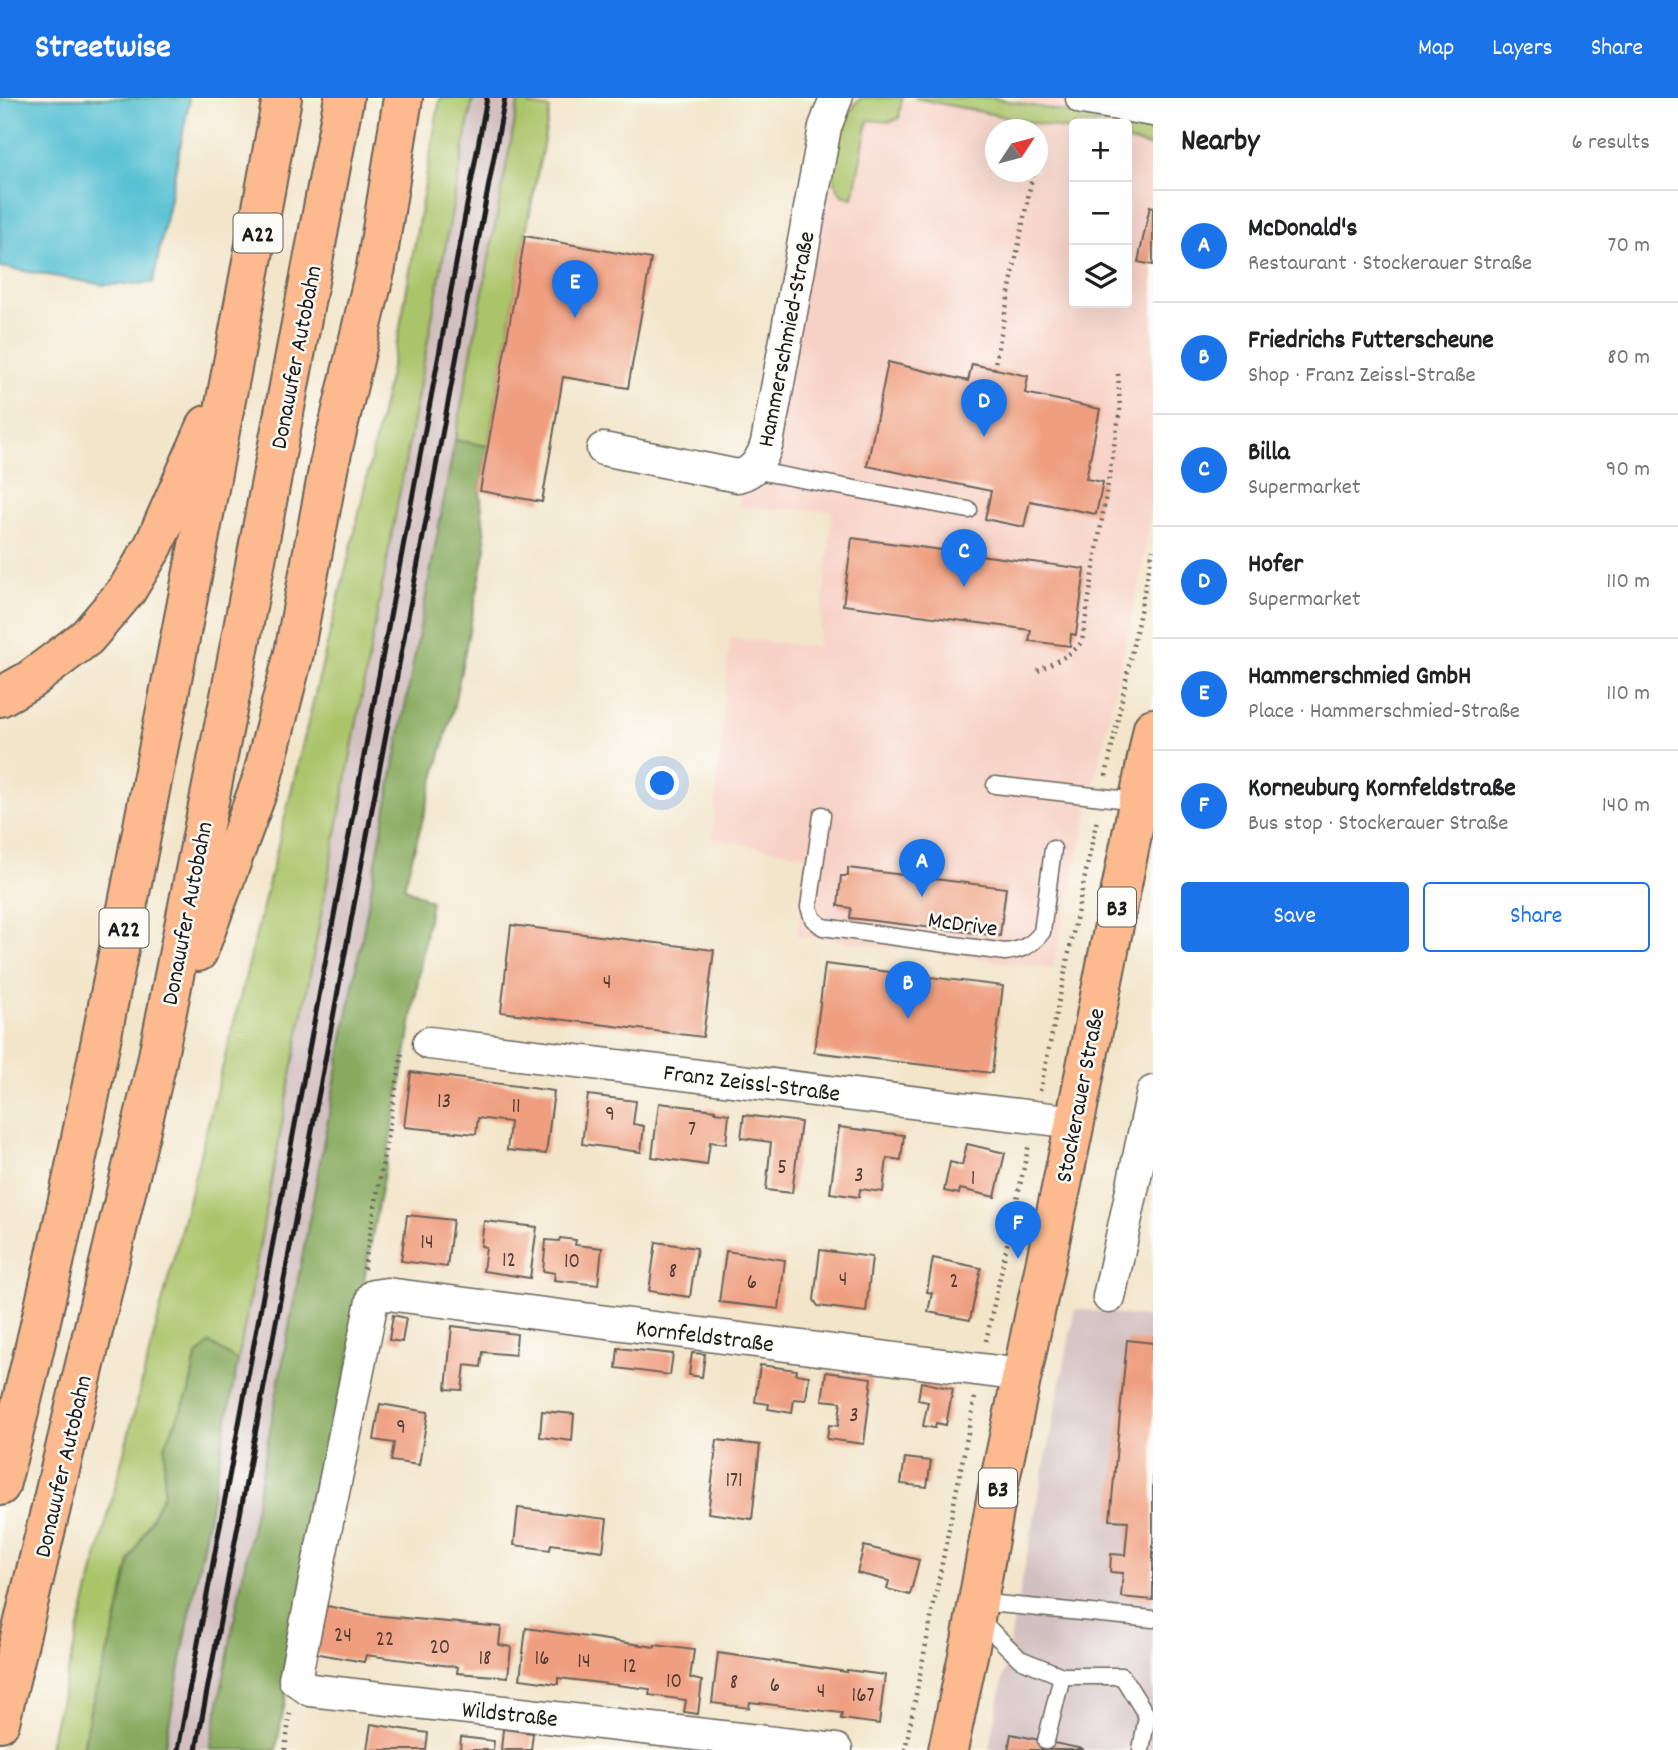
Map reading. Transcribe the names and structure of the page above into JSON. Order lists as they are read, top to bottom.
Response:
{
  "streets": {
    "main road": [
      "A22",
      "Donauufer Autobahn",
      "B3",
      "Stockerauer Straße"
    ],
    "street": [
      "Hammerschmied-Straße",
      "Franz Zeissl-Straße",
      "Kornfeldstraße",
      "Wildstraße"
    ],
    "lane": ["McDrive"]
  },
  "crossings": [
    ["Franz Zeissl-Straße", "Stockerauer Straße"],
    ["Stockerauer Straße", "Kornfeldstraße"],
    ["Kornfeldstraße", "Wildstraße"]
  ],
  "house_numbers": [
    "4",
    "13",
    "11",
    "9",
    "7",
    "5",
    "3",
    "1",
    "14",
    "12",
    "10",
    "8",
    "4",
    "2",
    "6",
    "3",
    "9",
    "171",
    "24",
    "22",
    "20",
    "18",
    "16",
    "14",
    "12",
    "10",
    "8",
    "6",
    "4",
    "167"
  ],
  "north": "top right",
  "page": {
    "header": "Streetwise",
    "nav": ["Map", "Layers", "Share"],
    "heading": ["Nearby", "6 results"],
    "map_buttons": ["+", "−"],
    "list": [
      {
        "mark": "A",
        "name": "McDonald's",
        "note": "Restaurant · Stockerauer Straße",
        "value": "70 m"
      },
      {
        "mark": "B",
        "name": "Friedrichs Futterscheune",
        "note": "Shop · Franz Zeissl-Straße",
        "value": "80 m"
      },
      {
        "mark": "C",
        "name": "Billa",
        "note": "Supermarket",
        "value": "90 m"
      },
      {
        "mark": "D",
        "name": "Hofer",
        "note": "Supermarket",
        "value": "110 m"
      },
      {
        "mark": "E",
        "name": "Hammerschmied GmbH",
        "note": "Place · Hammerschmied-Straße",
        "value": "110 m"
      },
      {
        "mark": "F",
        "name": "Korneuburg Kornfeldstraße",
        "note": "Bus stop · Stockerauer Straße",
        "value": "140 m"
      }
    ],
    "pins": [
      "E",
      "D",
      "C",
      "A",
      "B",
      "F"
    ],
    "buttons": ["Save", "Share"]
  }
}
